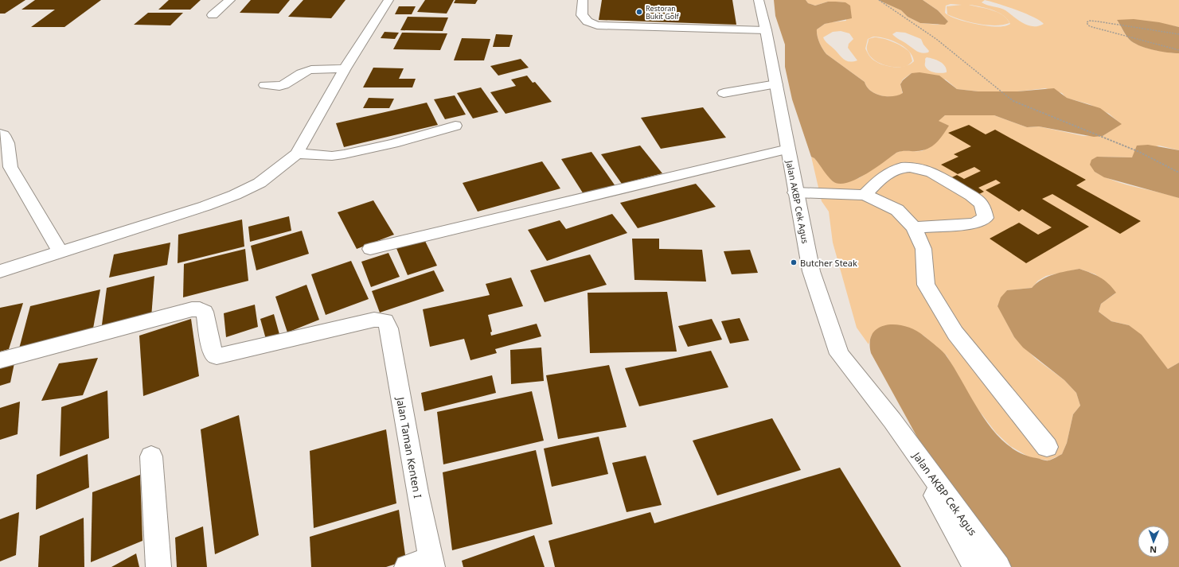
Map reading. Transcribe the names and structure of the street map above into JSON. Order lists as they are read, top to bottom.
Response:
{
  "streets": {
    "street": ["Jalan AKBP Cek Agus", "Jalan Taman Kenten I"]
  },
  "places": ["Restoran Bukit Golf", "Butcher Steak"],
  "north": "bottom"
}
